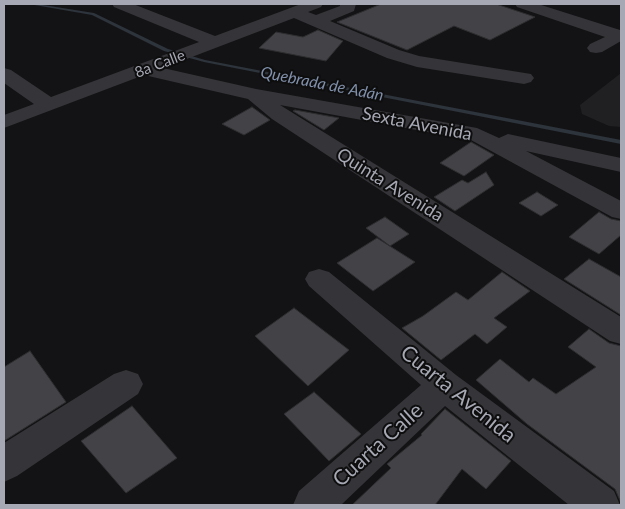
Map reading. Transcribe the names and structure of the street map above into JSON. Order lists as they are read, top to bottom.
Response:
{
  "streets": {
    "street": [
      "8a Calle",
      "Sexta Avenida",
      "Quinta Avenida",
      "Cuarta Avenida",
      "Cuarta Calle"
    ]
  },
  "crossings": [
    ["8a Calle", "Quinta Avenida"],
    ["Sexta Avenida", "Quinta Avenida"],
    ["Cuarta Avenida", "Cuarta Calle"]
  ],
  "water": ["Quebrada de Adán"]
}
